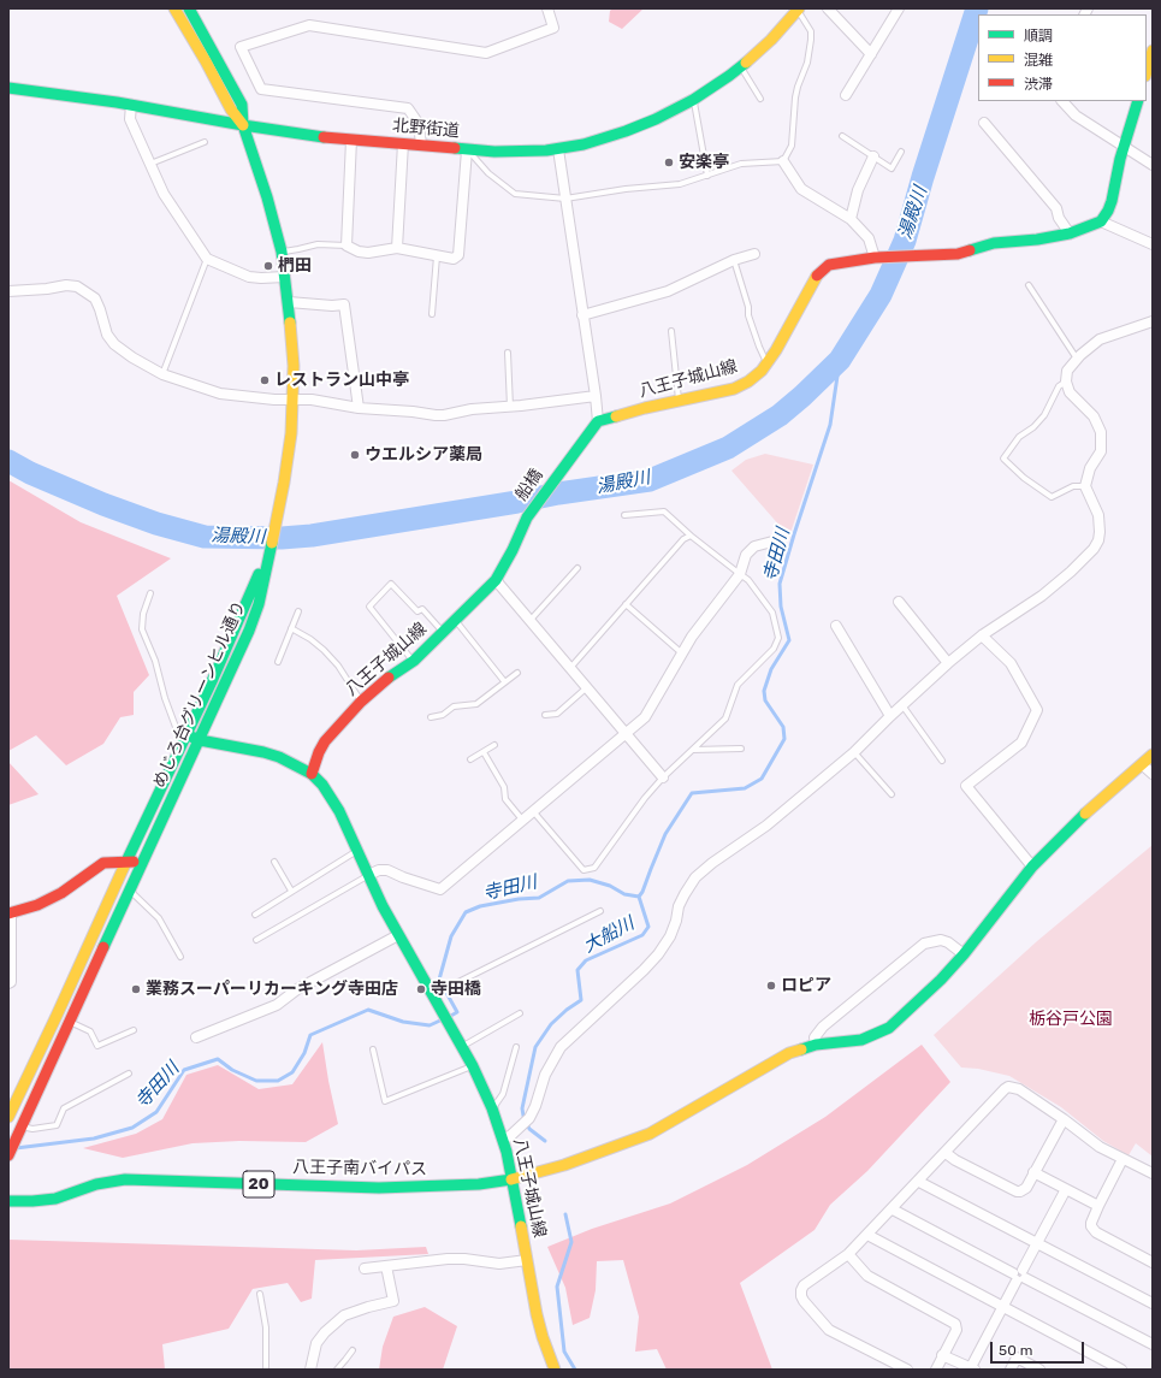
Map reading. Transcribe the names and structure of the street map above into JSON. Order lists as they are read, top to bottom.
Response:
{
  "streets": {
    "main road": [
      "北野街道",
      "八王子城山線",
      "船橋",
      "めじろ台グリーンヒル通り",
      "八王子南バイパス",
      "20"
    ]
  },
  "crossings": [
    ["八王子城山線", "船橋"],
    ["八王子城山線", "八王子南バイパス"]
  ],
  "water": ["湯殿川", "寺田川", "大船川"],
  "parks": ["栃谷戸公園"],
  "places": [
    "安楽亭",
    "椚田",
    "レストラン山中亭",
    "ウエルシア薬局",
    "ロピア",
    "業務スーパーリカーキング寺田店",
    "寺田橋"
  ],
  "legend": ["順調", "混雑", "渋滞"],
  "scale_bar": "50 m"
}
